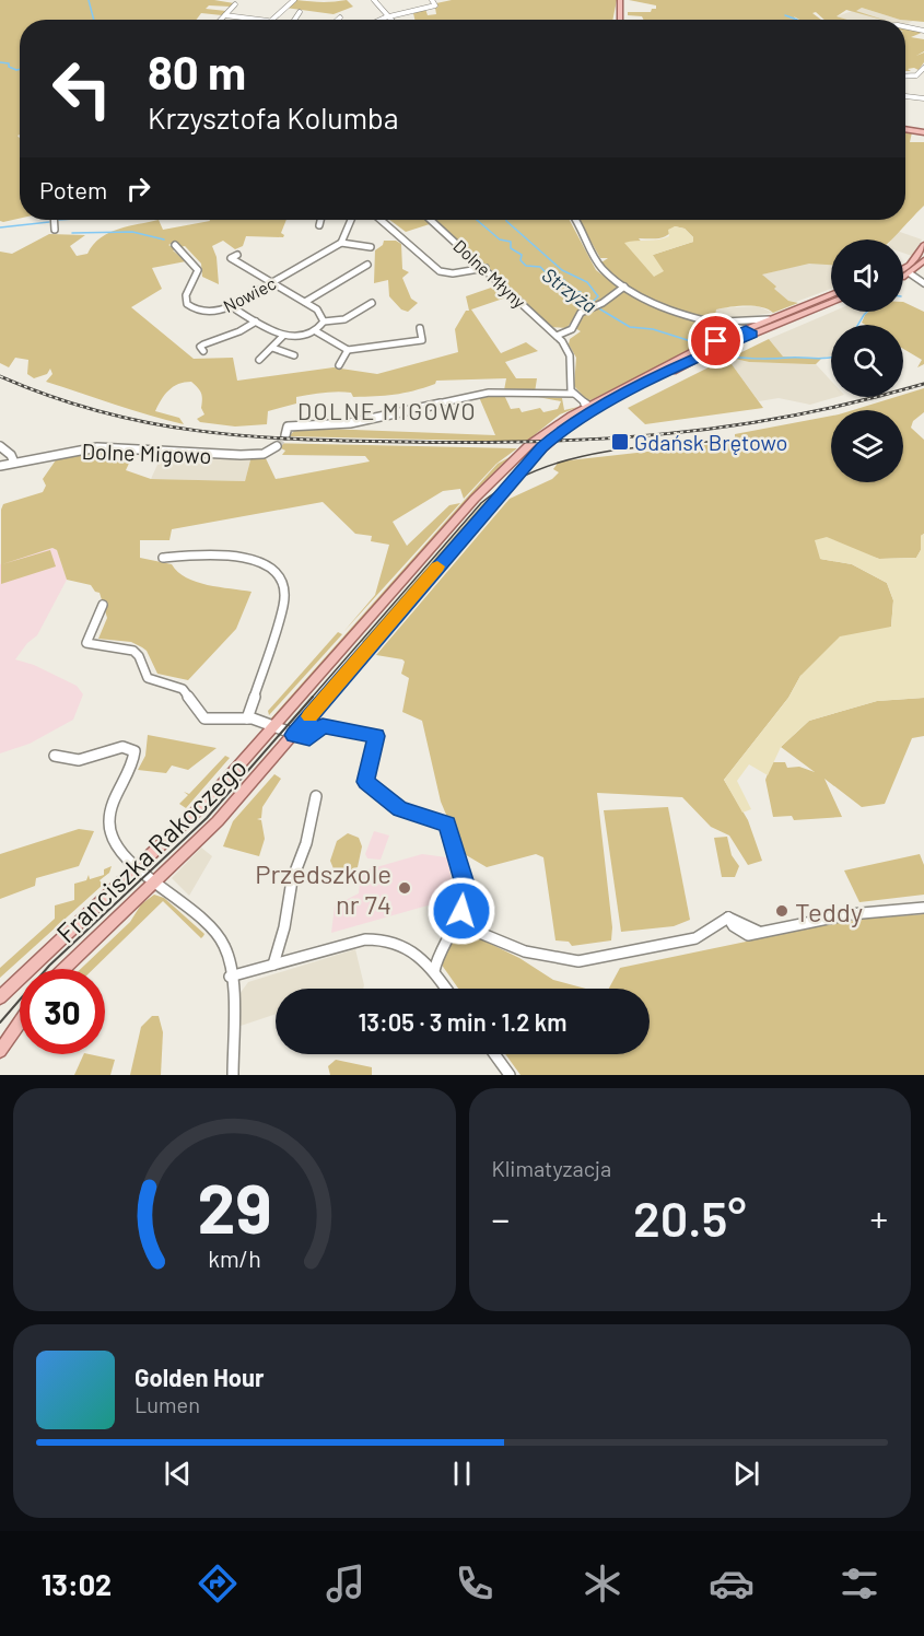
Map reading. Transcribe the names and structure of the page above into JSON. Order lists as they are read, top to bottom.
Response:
{
  "streets": {
    "main road": ["Franciszka Rakoczego"],
    "street": ["Dolne Młyny", "Nowiec", "Dolne Migowo"]
  },
  "districts": ["DOLNE MIGOWO"],
  "water": ["Strzyża"],
  "places": {
    "transit": ["Gdańsk Brętowo"],
    "other": ["Przedszkole nr 74", "Teddy"]
  },
  "page": {
    "turn": ["80 m", "Krzysztofa Kolumba"],
    "then": "Potem",
    "limit": "30",
    "trip": "13:05 · 3 min · 1.2 km",
    "tile": "Klimatyzacja",
    "heat": ["−", "20.5°", "+"],
    "song": ["Golden Hour", "Lumen"],
    "tabs": "13:02",
    "gauge": ["29", "km/h"]
  }
}
